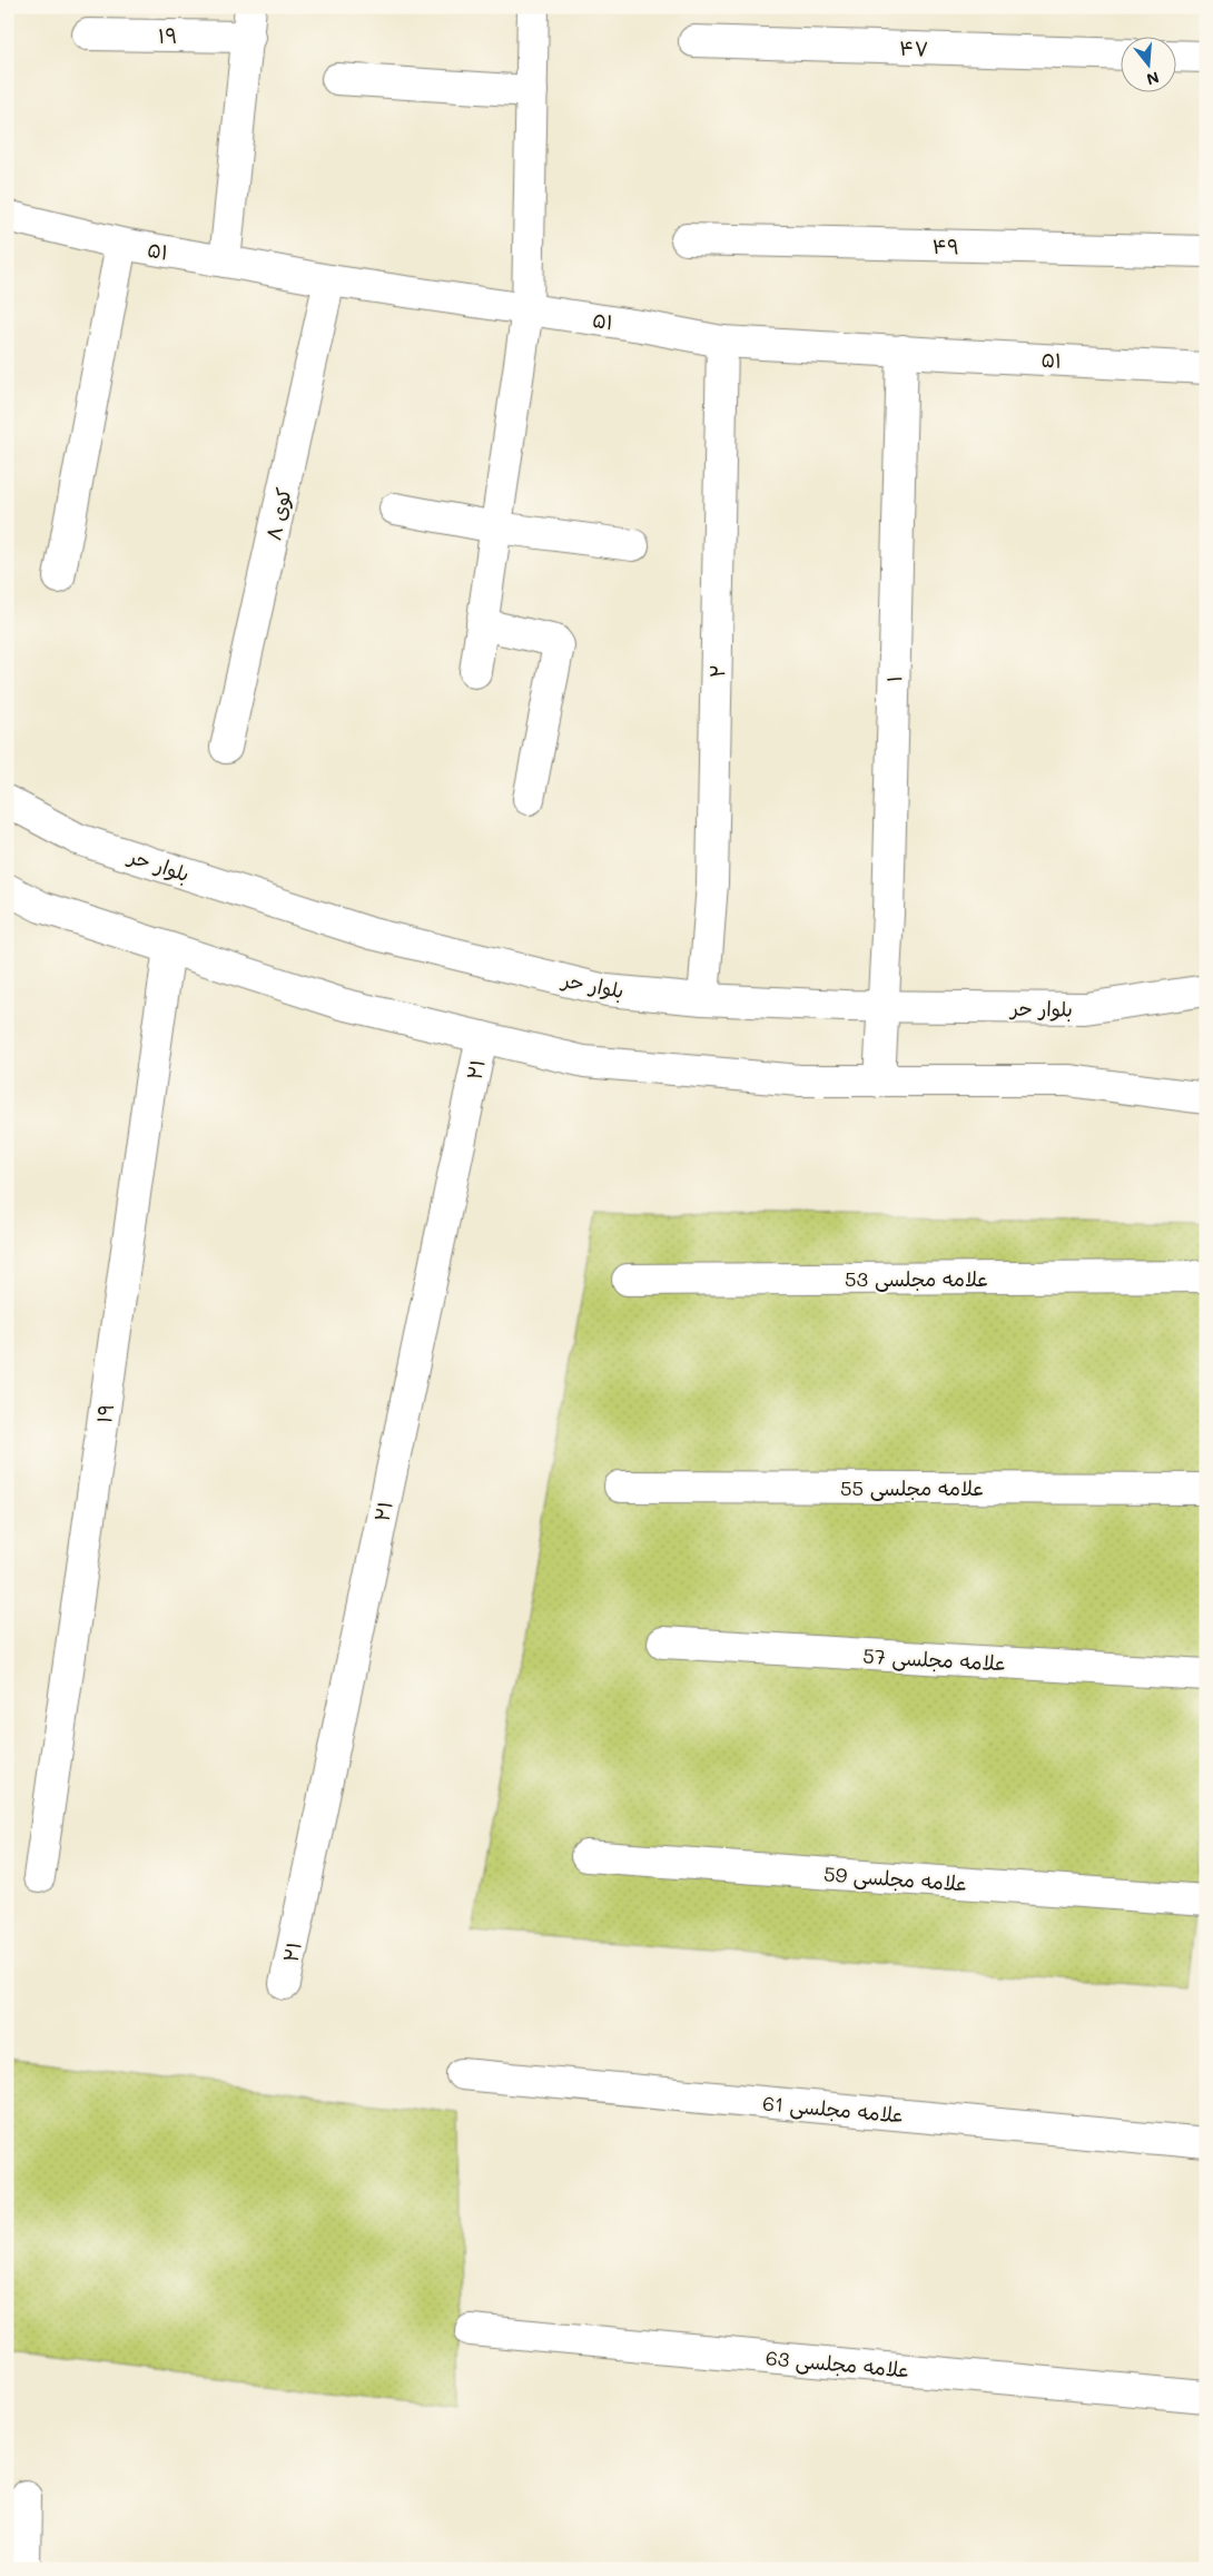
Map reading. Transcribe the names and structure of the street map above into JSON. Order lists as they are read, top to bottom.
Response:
{
  "streets": {
    "street": [
      "۱۹",
      "۴۷",
      "۴۹",
      "۵۱",
      "کوی ۸",
      "۲",
      "۱",
      "بلوار حر",
      "۲۱",
      "علامه مجلسی 53",
      "علامه مجلسی 55",
      "علامه مجلسی 57",
      "علامه مجلسی 59",
      "علامه مجلسی 61",
      "علامه مجلسی 63"
    ]
  },
  "crossings": [
    ["۵۱", "کوی ۸"],
    ["۵۱", "۲"],
    ["۵۱", "۱"],
    ["۲", "بلوار حر"],
    ["۱", "بلوار حر"]
  ],
  "north": "bottom"
}
